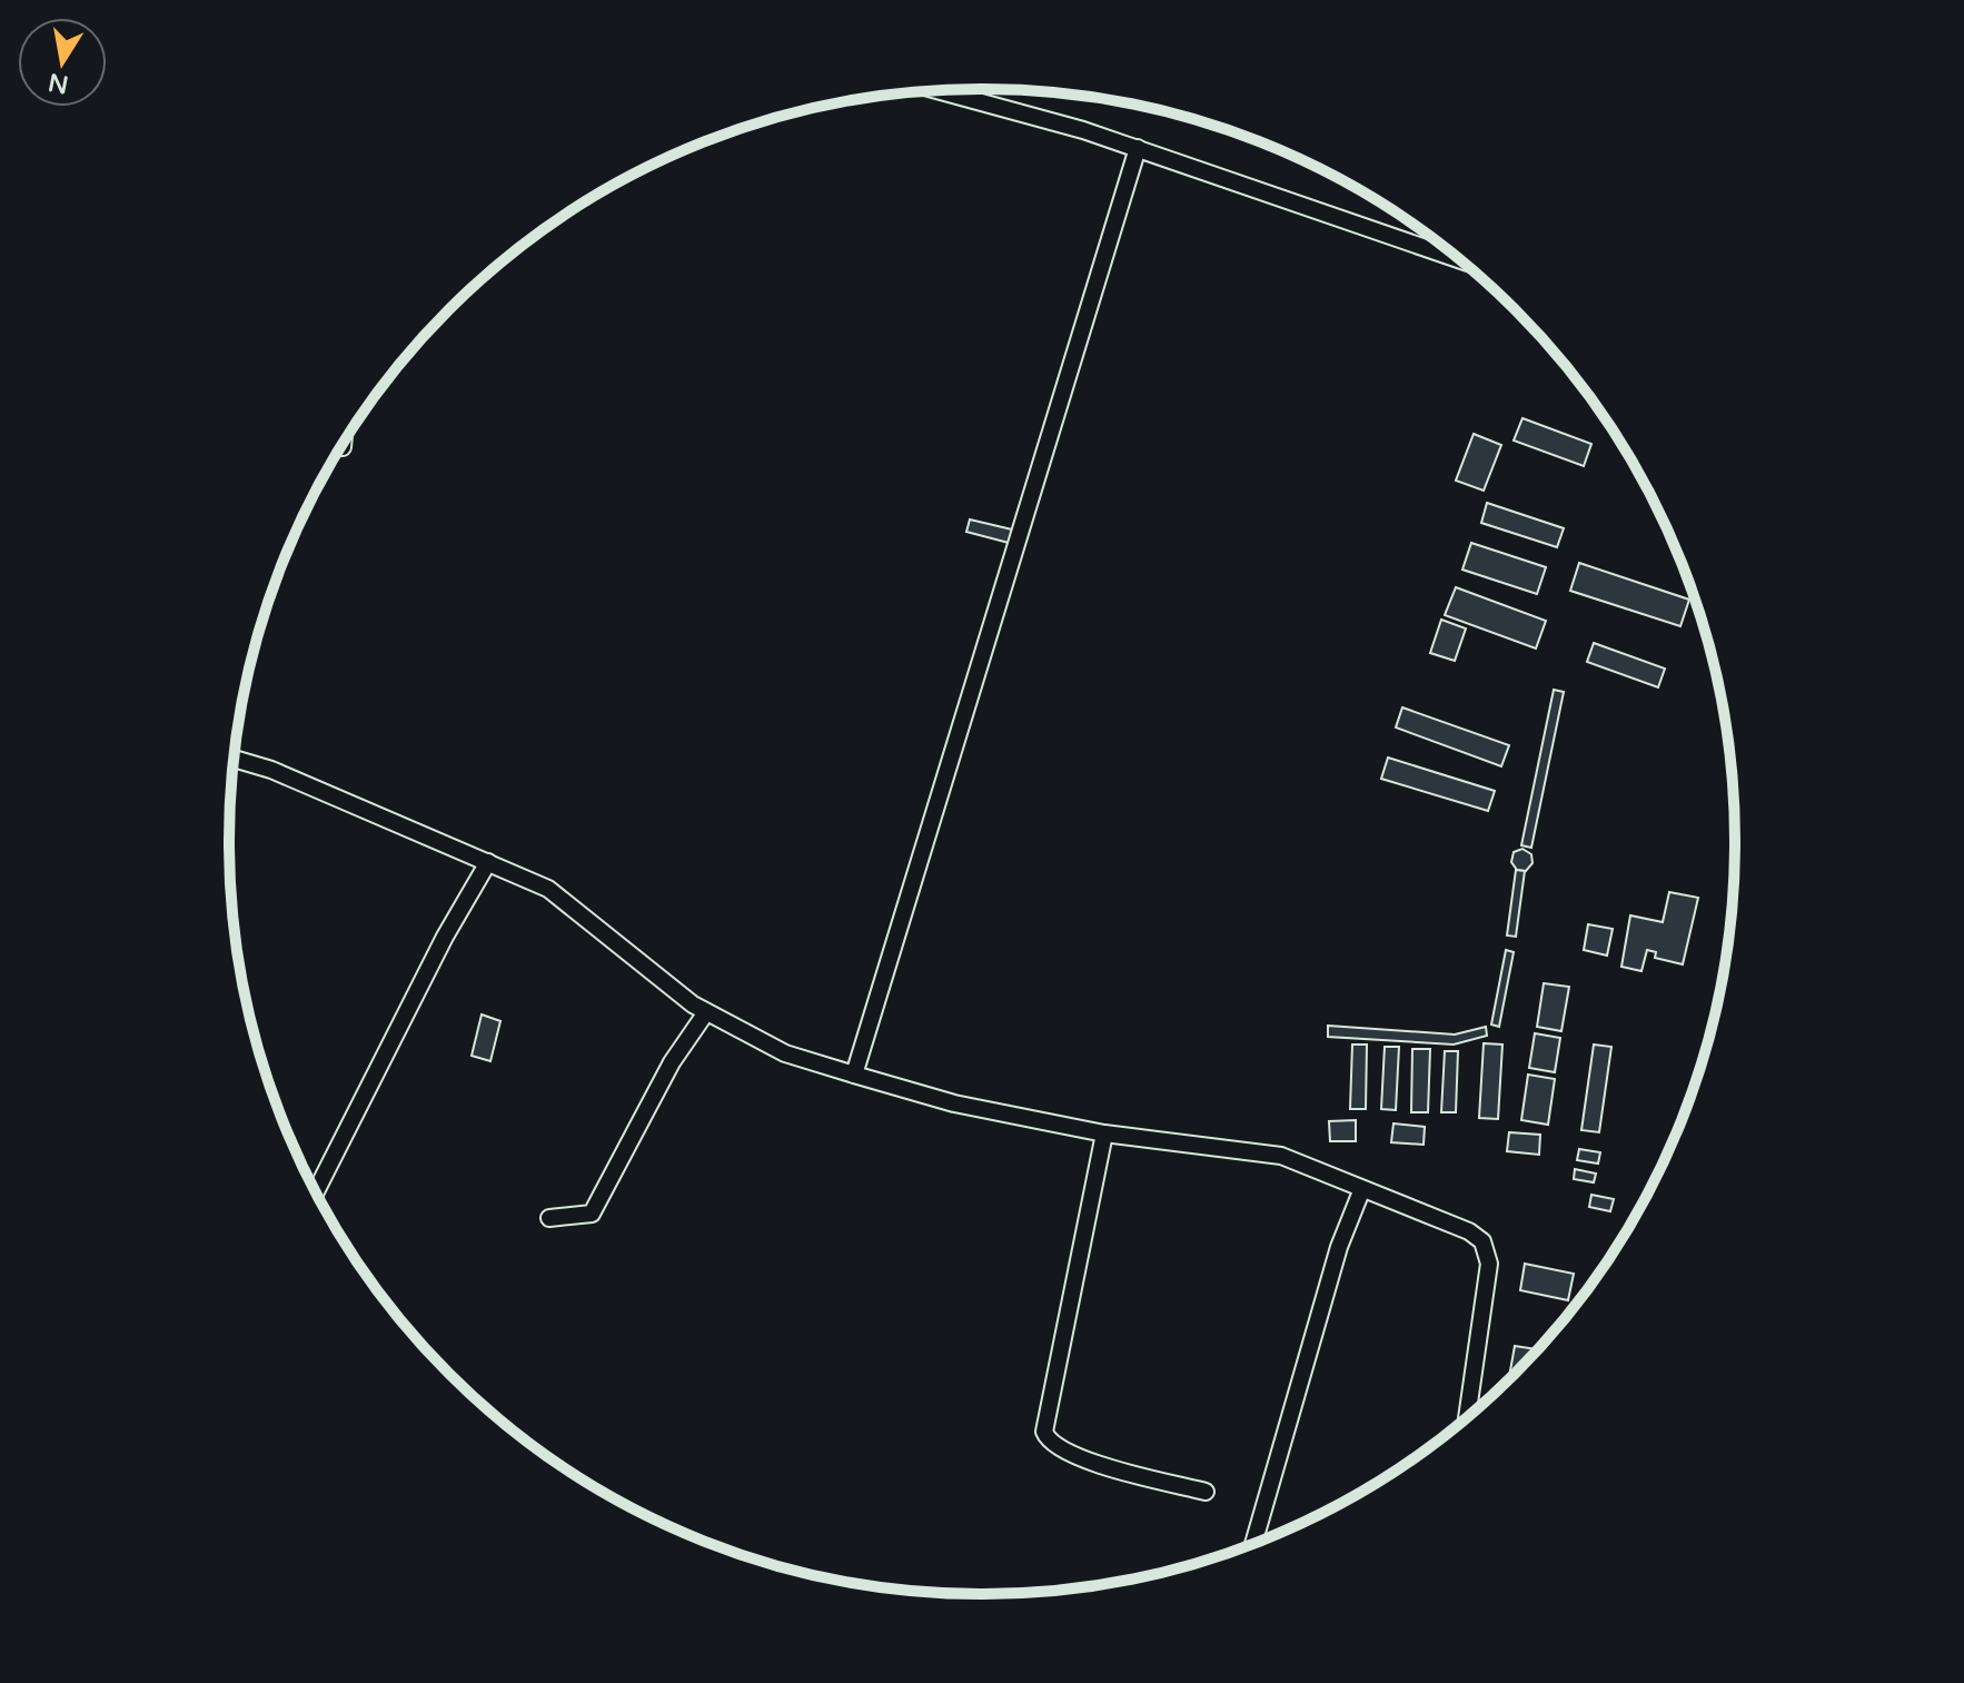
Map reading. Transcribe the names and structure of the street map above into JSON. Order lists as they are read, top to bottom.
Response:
{
  "north": "bottom"
}
